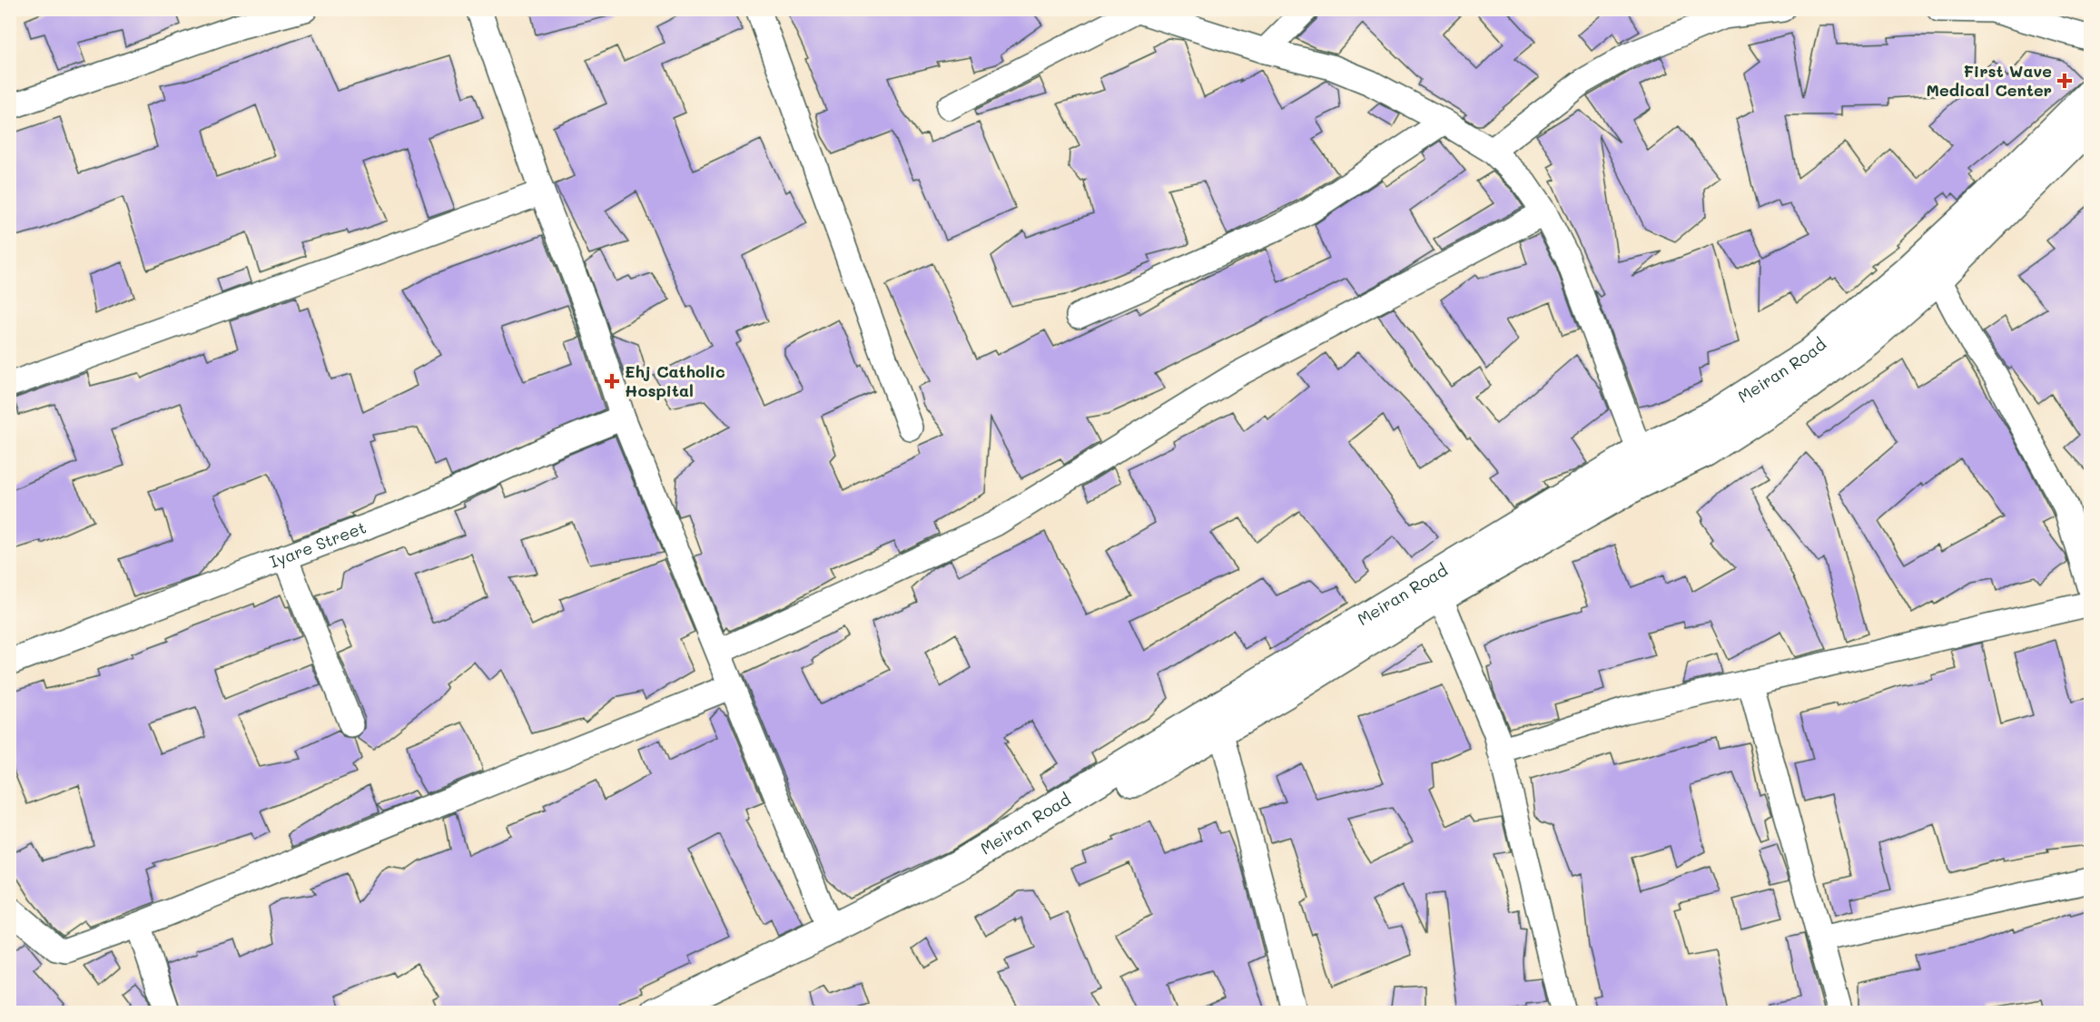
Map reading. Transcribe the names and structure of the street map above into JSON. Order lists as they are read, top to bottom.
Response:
{
  "streets": {
    "main road": ["Meiran Road"],
    "street": ["Iyare Street"]
  },
  "places": {
    "health": ["First Wave Medical Center", "Ehj Catholic Hospital"]
  }
}
